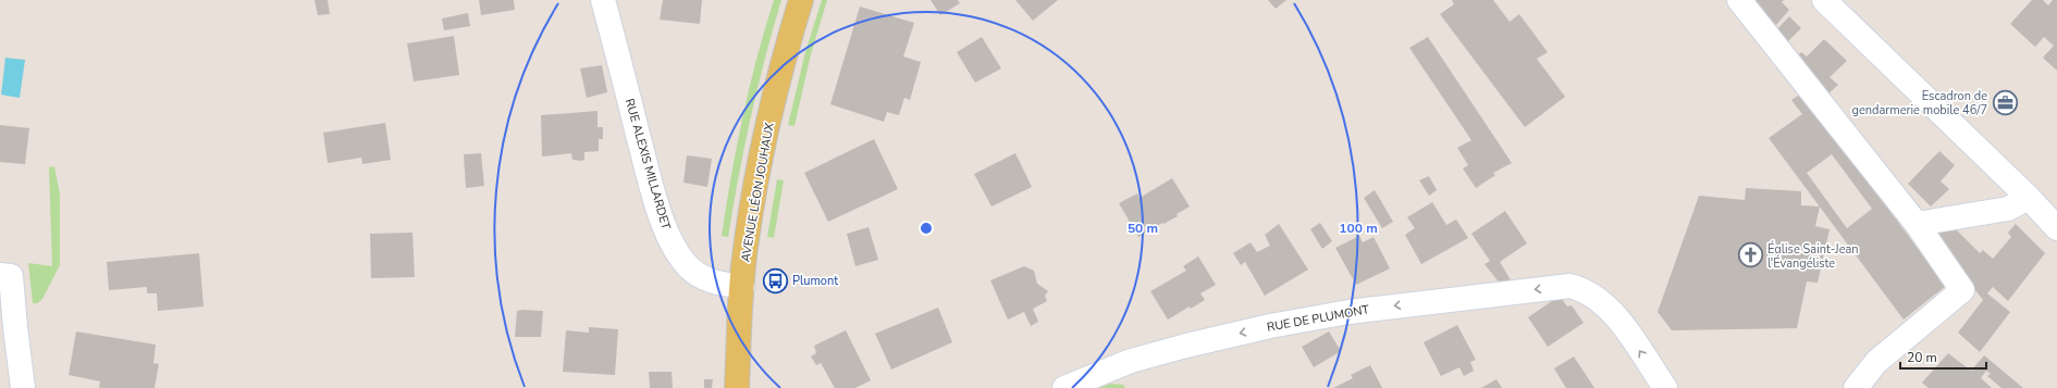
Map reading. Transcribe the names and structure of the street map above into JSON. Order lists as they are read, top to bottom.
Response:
{
  "streets": {
    "main road": ["AVENUE LÉON JOUHAUX"],
    "street": ["RUE ALEXIS MILLARDET", "RUE DE PLUMONT"]
  },
  "crossings": [
    ["RUE ALEXIS MILLARDET", "AVENUE LÉON JOUHAUX"]
  ],
  "one_way": ["RUE DE PLUMONT"],
  "places": {
    "office": ["Escadron de gendarmerie mobile 46/7"],
    "church": ["Église Saint-Jean l'Évangéliste"],
    "bus stop": ["Plumont"]
  },
  "scale_bar": "20 m",
  "rings": ["50 m", "100 m"]
}
